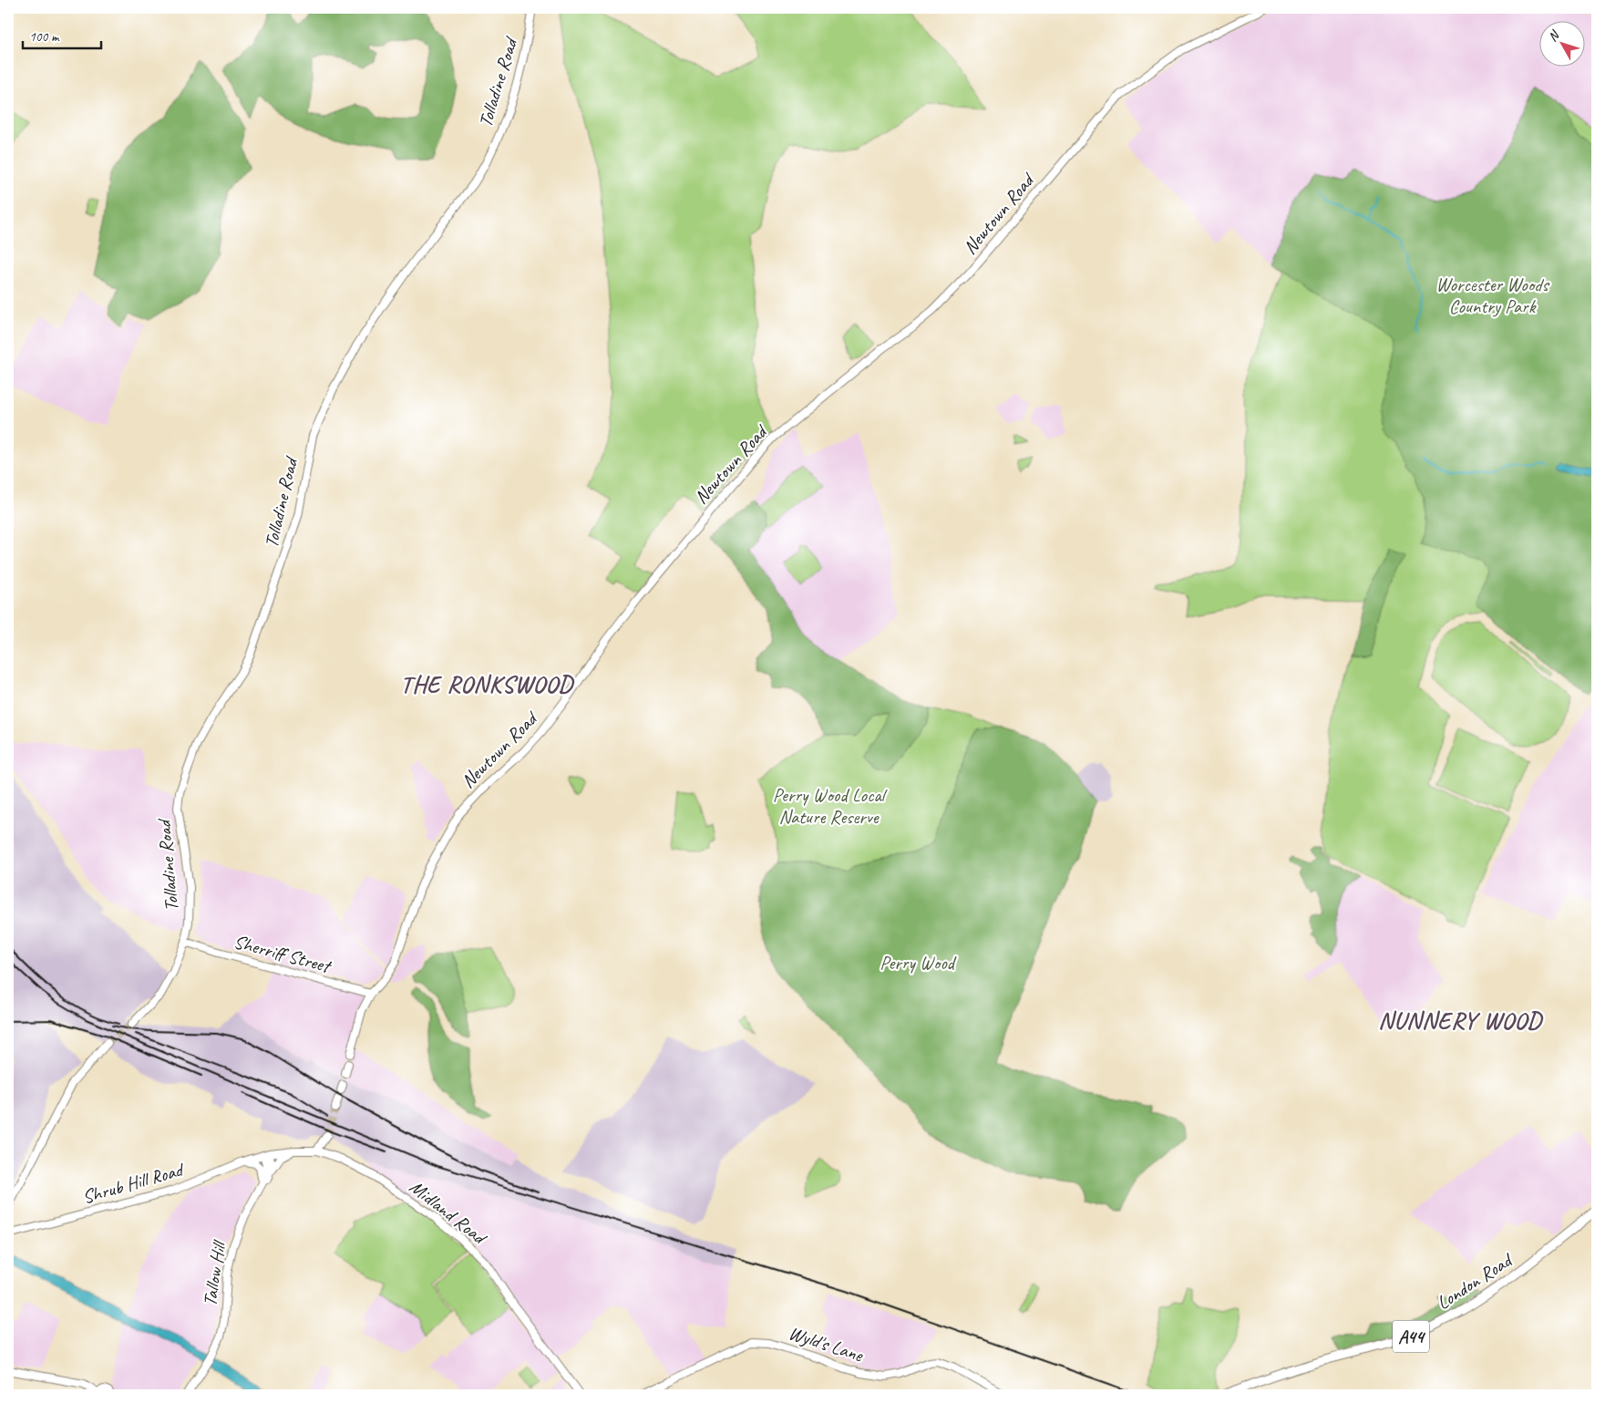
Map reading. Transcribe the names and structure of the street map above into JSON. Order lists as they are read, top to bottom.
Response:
{
  "streets": {
    "main road": [
      "Tolladine Road",
      "Newtown Road",
      "Sherriff Street",
      "Shrub Hill Road",
      "Midland Road",
      "Tallow Hill",
      "London Road",
      "A44",
      "Wyld's Lane"
    ]
  },
  "crossings": [
    ["Tolladine Road", "Sherriff Street"],
    ["Newtown Road", "Sherriff Street"],
    ["Shrub Hill Road", "Midland Road"],
    ["Shrub Hill Road", "Tallow Hill"],
    ["Midland Road", "Tallow Hill"]
  ],
  "districts": ["THE RONKSWOOD", "NUNNERY WOOD"],
  "parks": ["Worcester Woods Country Park", "Perry Wood Local Nature Reserve", "Perry Wood"],
  "scale_bar": "100 m",
  "north": "top left"
}
